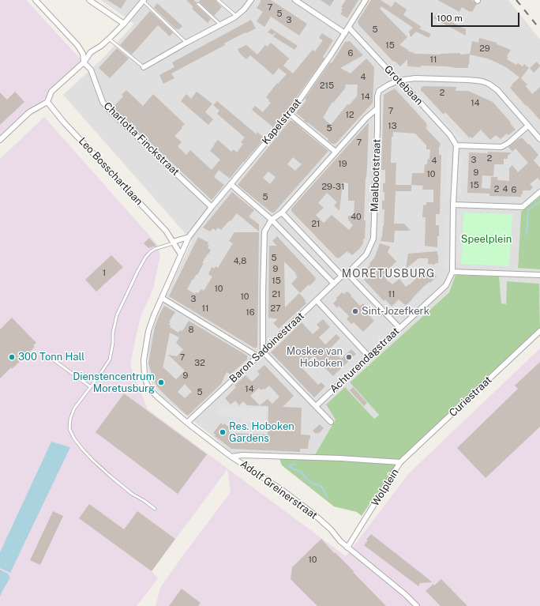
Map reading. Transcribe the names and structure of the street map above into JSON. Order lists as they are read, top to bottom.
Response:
{
  "streets": {
    "street": [
      "Grotebaan",
      "Kapelstraat",
      "Charlotta Finckstraat",
      "Leo Bosschartlaan",
      "Maalbootstraat",
      "Baron Sadoinestraat",
      "Achturendagstraat",
      "Curiestraat",
      "Wolplein",
      "Adolf Greinerstraat"
    ]
  },
  "crossings": [
    ["Grotebaan", "Kapelstraat"],
    ["Grotebaan", "Maalbootstraat"],
    ["Kapelstraat", "Charlotta Finckstraat"],
    ["Kapelstraat", "Adolf Greinerstraat"],
    ["Maalbootstraat", "Baron Sadoinestraat"],
    ["Baron Sadoinestraat", "Adolf Greinerstraat"],
    ["Curiestraat", "Wolplein"],
    ["Wolplein", "Adolf Greinerstraat"]
  ],
  "districts": ["MORETUSBURG"],
  "parks": ["Speelplein"],
  "places": [
    "Sint-Jozefkerk",
    "300 Tonn Hall",
    "Moskee van Hoboken",
    "Dienstencentrum Moretusburg",
    "Res. Hoboken Gardens"
  ],
  "house_numbers": [
    "7",
    "5",
    "3",
    "5",
    "15",
    "29",
    "6",
    "11",
    "4",
    "215",
    "2",
    "14",
    "14",
    "7",
    "12",
    "13",
    "5",
    "7",
    "2",
    "3",
    "4",
    "19",
    "9",
    "10",
    "15",
    "29-31",
    "2",
    "4",
    "6",
    "5",
    "40",
    "21",
    "5",
    "4,8",
    "9",
    "1",
    "15",
    "10",
    "21",
    "11",
    "10",
    "3",
    "11",
    "27",
    "16",
    "8",
    "7",
    "32",
    "9",
    "14",
    "5",
    "10"
  ],
  "scale_bar": "100 m"
}
